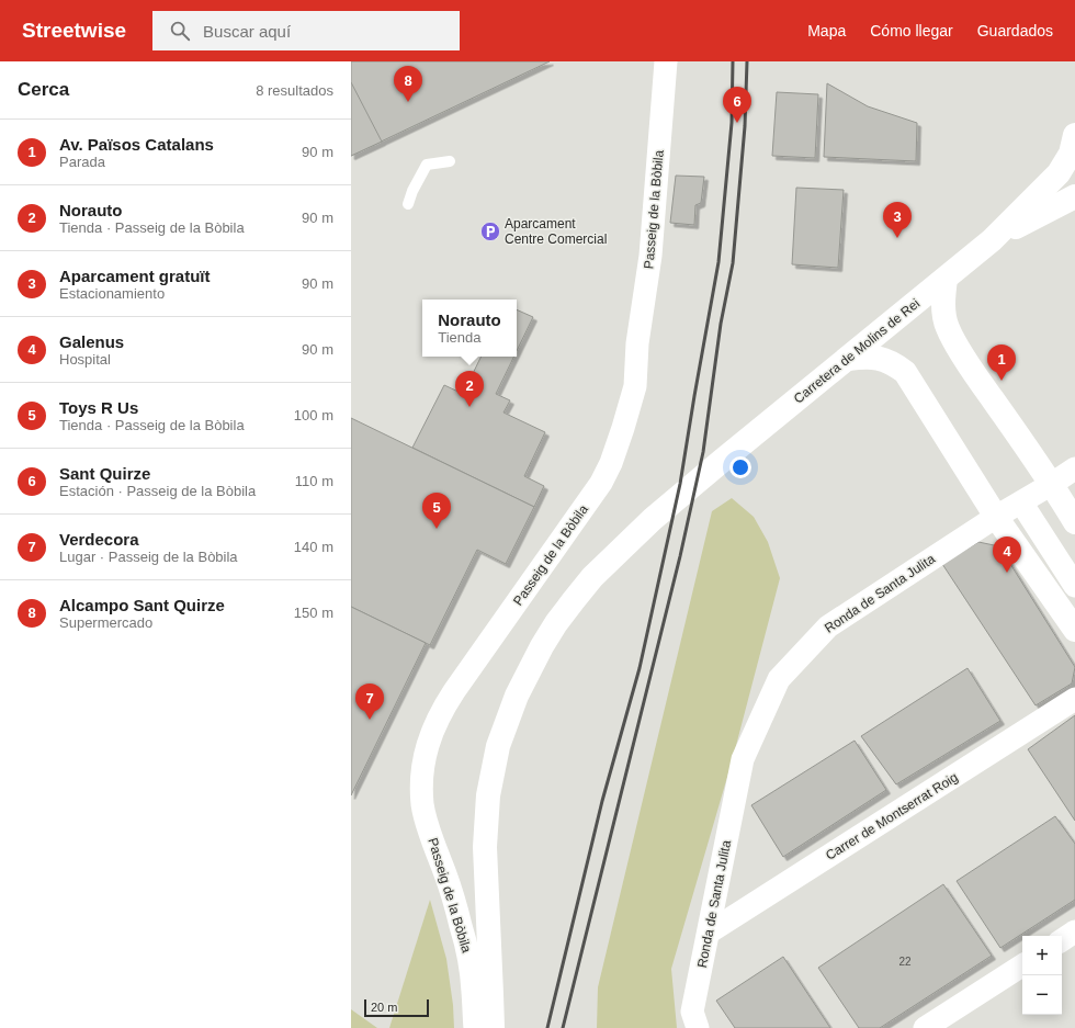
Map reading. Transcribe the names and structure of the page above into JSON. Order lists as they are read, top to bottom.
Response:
{
  "streets": {
    "main road": ["Carretera de Molins de Rei"],
    "street": ["Passeig de la Bòbila", "Ronda de Santa Julita", "Carrer de Montserrat Roig"]
  },
  "crossings": [
    ["Ronda de Santa Julita", "Carrer de Montserrat Roig"]
  ],
  "places": {
    "parking": ["Aparcament Centre Comercial"]
  },
  "house_numbers": ["22"],
  "scale_bar": "20 m",
  "page": {
    "header": "Streetwise",
    "search": "Buscar aquí",
    "nav": ["Mapa", "Cómo llegar", "Guardados"],
    "heading": ["Cerca", "8 resultados"],
    "pins": [
      "8",
      "6",
      "3",
      "1",
      "2",
      "5",
      "4",
      "7"
    ],
    "list": [
      {
        "mark": "1",
        "name": "Av. Països Catalans",
        "note": "Parada",
        "value": "90 m"
      },
      {
        "mark": "2",
        "name": "Norauto",
        "note": "Tienda · Passeig de la Bòbila",
        "value": "90 m"
      },
      {
        "mark": "3",
        "name": "Aparcament gratuït",
        "note": "Estacionamiento",
        "value": "90 m"
      },
      {
        "mark": "4",
        "name": "Galenus",
        "note": "Hospital",
        "value": "90 m"
      },
      {
        "mark": "5",
        "name": "Toys R Us",
        "note": "Tienda · Passeig de la Bòbila",
        "value": "100 m"
      },
      {
        "mark": "6",
        "name": "Sant Quirze",
        "note": "Estación · Passeig de la Bòbila",
        "value": "110 m"
      },
      {
        "mark": "7",
        "name": "Verdecora",
        "note": "Lugar · Passeig de la Bòbila",
        "value": "140 m"
      },
      {
        "mark": "8",
        "name": "Alcampo Sant Quirze",
        "note": "Supermercado",
        "value": "150 m"
      }
    ],
    "popup": ["Norauto", "Tienda"],
    "map_buttons": ["+", "−"],
    "scale": "20 m"
  }
}
